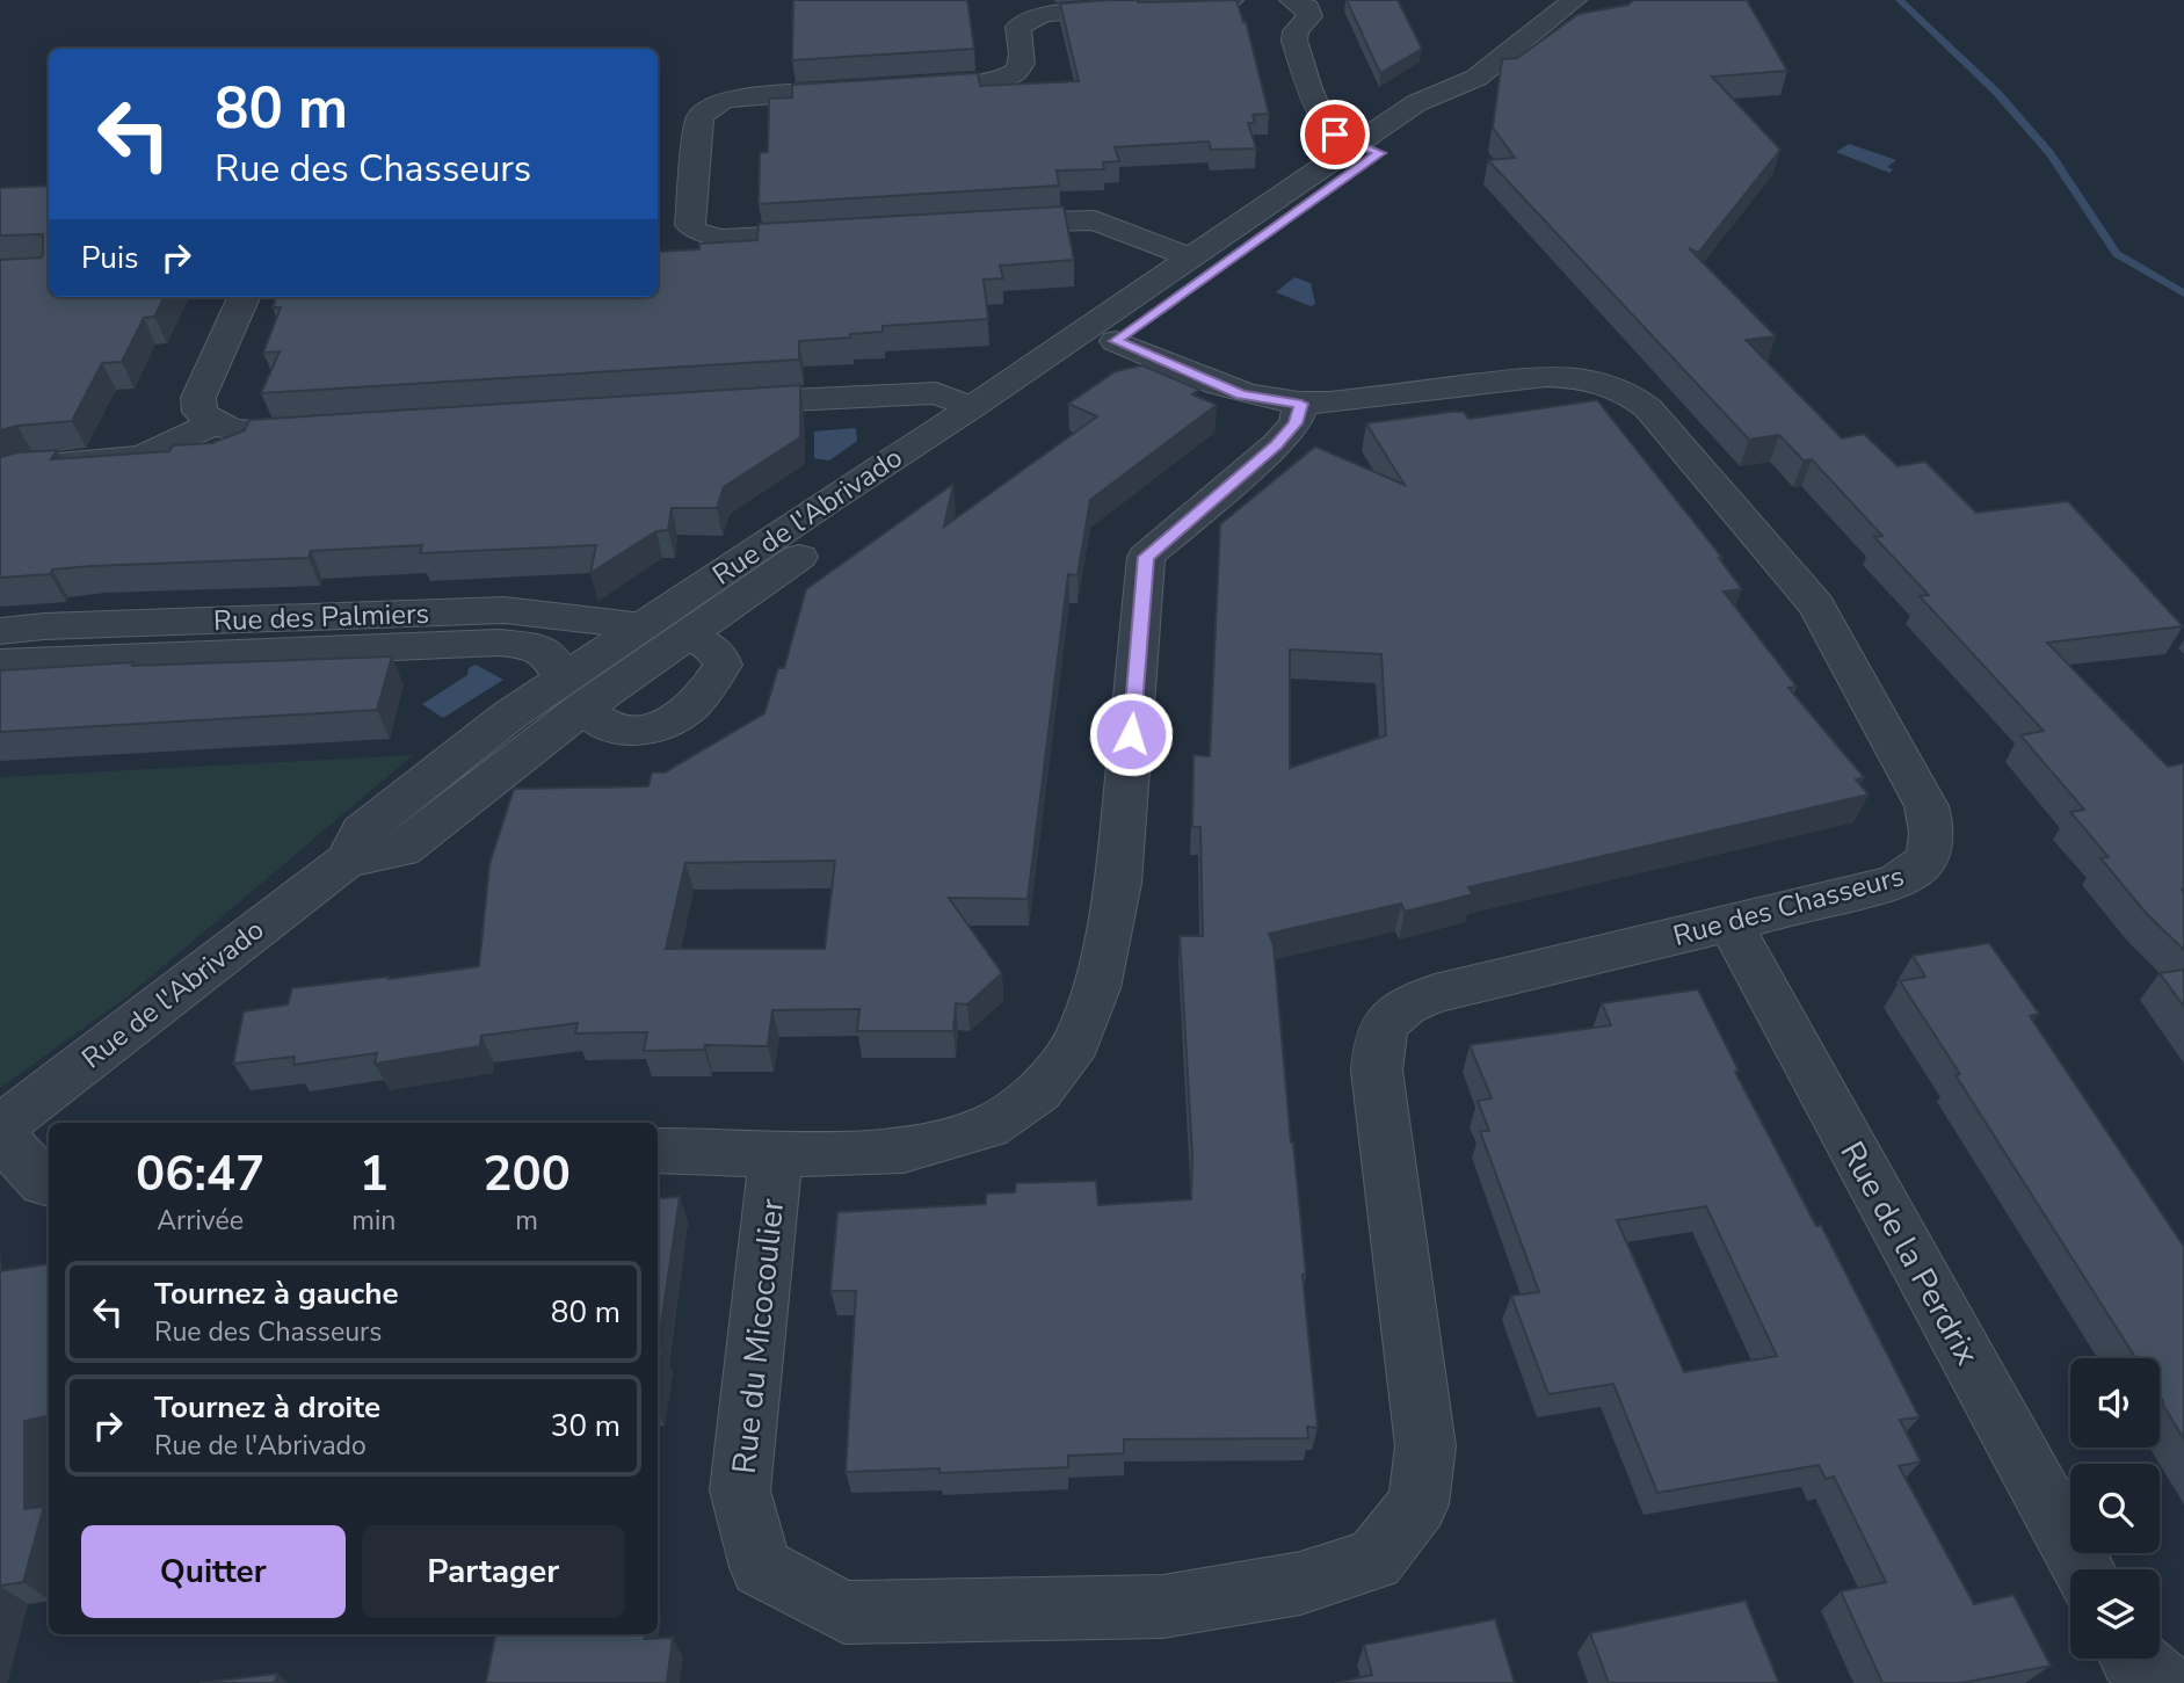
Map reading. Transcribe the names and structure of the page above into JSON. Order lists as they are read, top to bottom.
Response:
{
  "streets": {
    "street": [
      "Rue de l'Abrivado",
      "Rue des Palmiers",
      "Rue des Chasseurs",
      "Rue de la Perdrix",
      "Rue du Micocoulier"
    ]
  },
  "crossings": [
    ["Rue de l'Abrivado", "Rue des Palmiers"],
    ["Rue de l'Abrivado", "Rue des Chasseurs"],
    ["Rue des Chasseurs", "Rue de la Perdrix"],
    ["Rue des Chasseurs", "Rue du Micocoulier"]
  ],
  "page": {
    "turn": ["80 m", "Rue des Chasseurs"],
    "then": "Puis",
    "eta": [
      "06:47",
      "Arrivée",
      "1",
      "min",
      "200",
      "m"
    ],
    "list": [
      {
        "name": "Tournez à gauche",
        "note": "Rue des Chasseurs",
        "value": "80 m"
      },
      {
        "name": "Tournez à droite",
        "note": "Rue de l'Abrivado",
        "value": "30 m"
      }
    ],
    "buttons": ["Quitter", "Partager"]
  }
}
